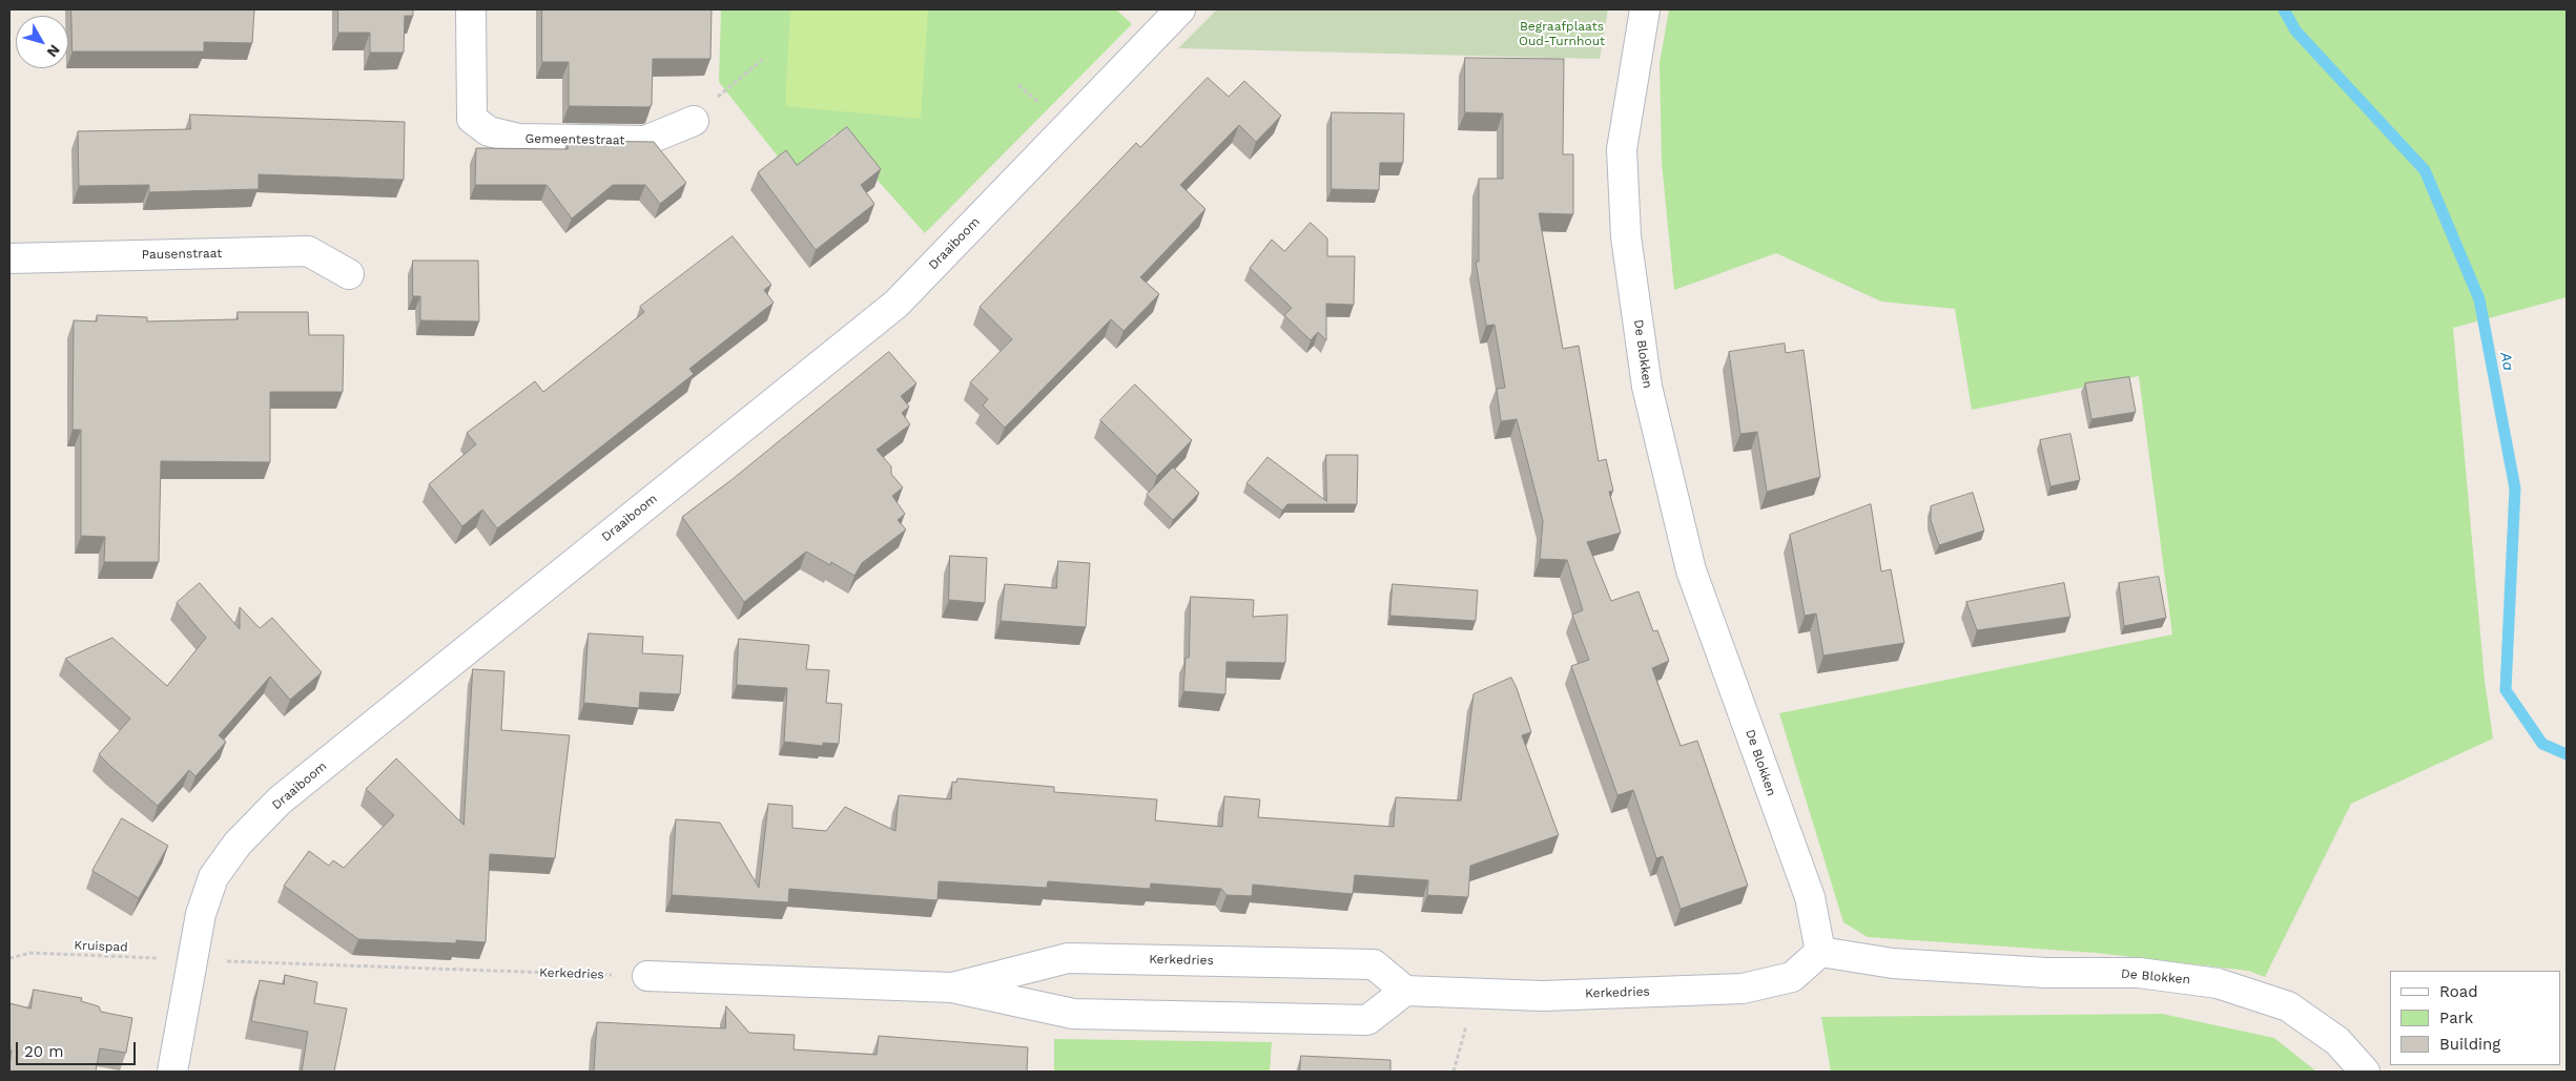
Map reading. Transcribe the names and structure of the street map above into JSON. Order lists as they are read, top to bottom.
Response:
{
  "streets": {
    "street": [
      "Gemeentestraat",
      "Draaiboom",
      "Pausenstraat",
      "De Blokken",
      "Kerkedries"
    ],
    "path": ["Kruispad"]
  },
  "crossings": [
    ["Draaiboom", "Kruispad"],
    ["Draaiboom", "Kerkedries"],
    ["De Blokken", "Kerkedries"],
    ["Kruispad", "Kerkedries"]
  ],
  "water": ["Aa"],
  "parks": ["Begraafplaats Oud-Turnhout"],
  "legend": ["Road", "Park", "Building"],
  "scale_bar": "20 m",
  "north": "bottom right"
}
